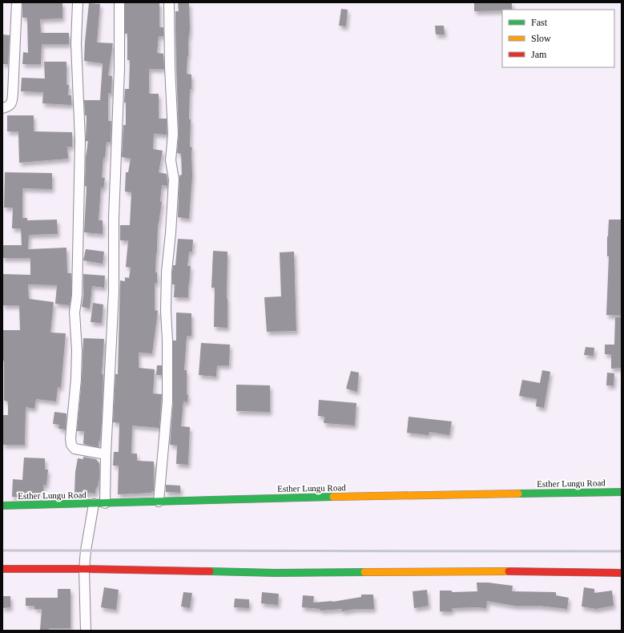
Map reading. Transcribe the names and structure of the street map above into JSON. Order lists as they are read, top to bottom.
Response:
{
  "streets": {
    "street": ["Esther Lungu Road"]
  },
  "legend": ["Fast", "Slow", "Jam"]
}
